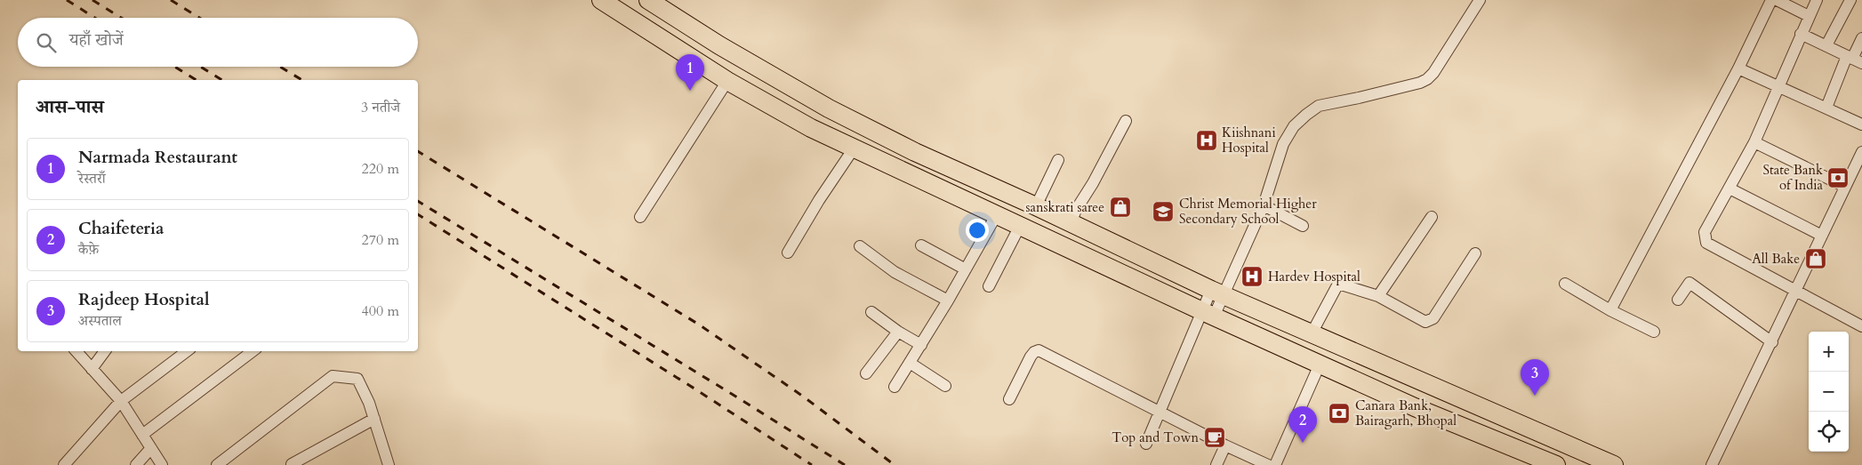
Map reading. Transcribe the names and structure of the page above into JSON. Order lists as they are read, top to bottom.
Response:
{
  "places": {
    "hospital": ["Kiishnani Hospital", "Hardev Hospital"],
    "bank": ["State Bank of India", "Canara Bank, Bairagarh, Bhopal"],
    "shop": ["sanskrati saree", "All Bake"],
    "school or university": ["Christ Memorial Higher Secondary School"],
    "cafe": ["Top and Town"]
  },
  "page": {
    "search": "यहाँ खोजें",
    "pins": ["1", "3", "2"],
    "heading": ["आस-पास", "3 नतीजे"],
    "list": [
      {
        "mark": "1",
        "name": "Narmada Restaurant",
        "note": "रेस्तराँ",
        "value": "220 m"
      },
      {
        "mark": "2",
        "name": "Chaifeteria",
        "note": "कैफ़े",
        "value": "270 m"
      },
      {
        "mark": "3",
        "name": "Rajdeep Hospital",
        "note": "अस्पताल",
        "value": "400 m"
      }
    ],
    "map_buttons": ["+", "−"]
  }
}
